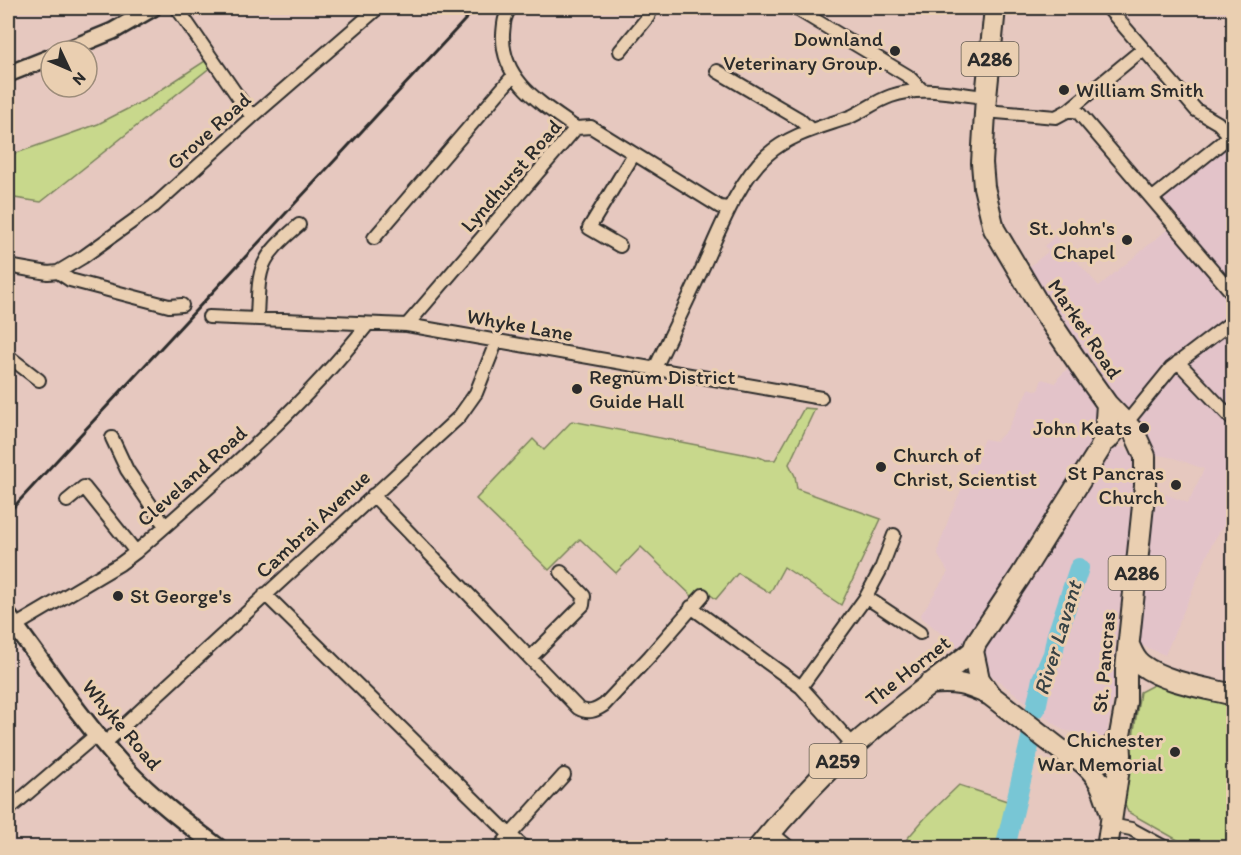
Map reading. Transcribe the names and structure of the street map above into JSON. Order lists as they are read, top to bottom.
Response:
{
  "streets": {
    "main road": [
      "A286",
      "Market Road",
      "St. Pancras",
      "The Hornet",
      "Whyke Road",
      "A259"
    ],
    "street": [
      "Grove Road",
      "Lyndhurst Road",
      "Whyke Lane",
      "Cleveland Road",
      "Cambrai Avenue"
    ]
  },
  "crossings": [
    ["A286", "Market Road"],
    ["A286", "St. Pancras"],
    ["A286", "The Hornet"],
    ["Lyndhurst Road", "Whyke Lane"],
    ["Whyke Lane", "Cleveland Road"],
    ["Whyke Lane", "Cambrai Avenue"],
    ["Cleveland Road", "Whyke Road"],
    ["Cambrai Avenue", "Whyke Road"]
  ],
  "water": ["River Lavant"],
  "places": [
    "Downland Veterinary Group.",
    "William Smith",
    "St. John's Chapel",
    "Regnum District Guide Hall",
    "John Keats",
    "Church of Christ, Scientist",
    "St Pancras Church",
    "St George's",
    "Chichester War Memorial"
  ],
  "north": "bottom right"
}
